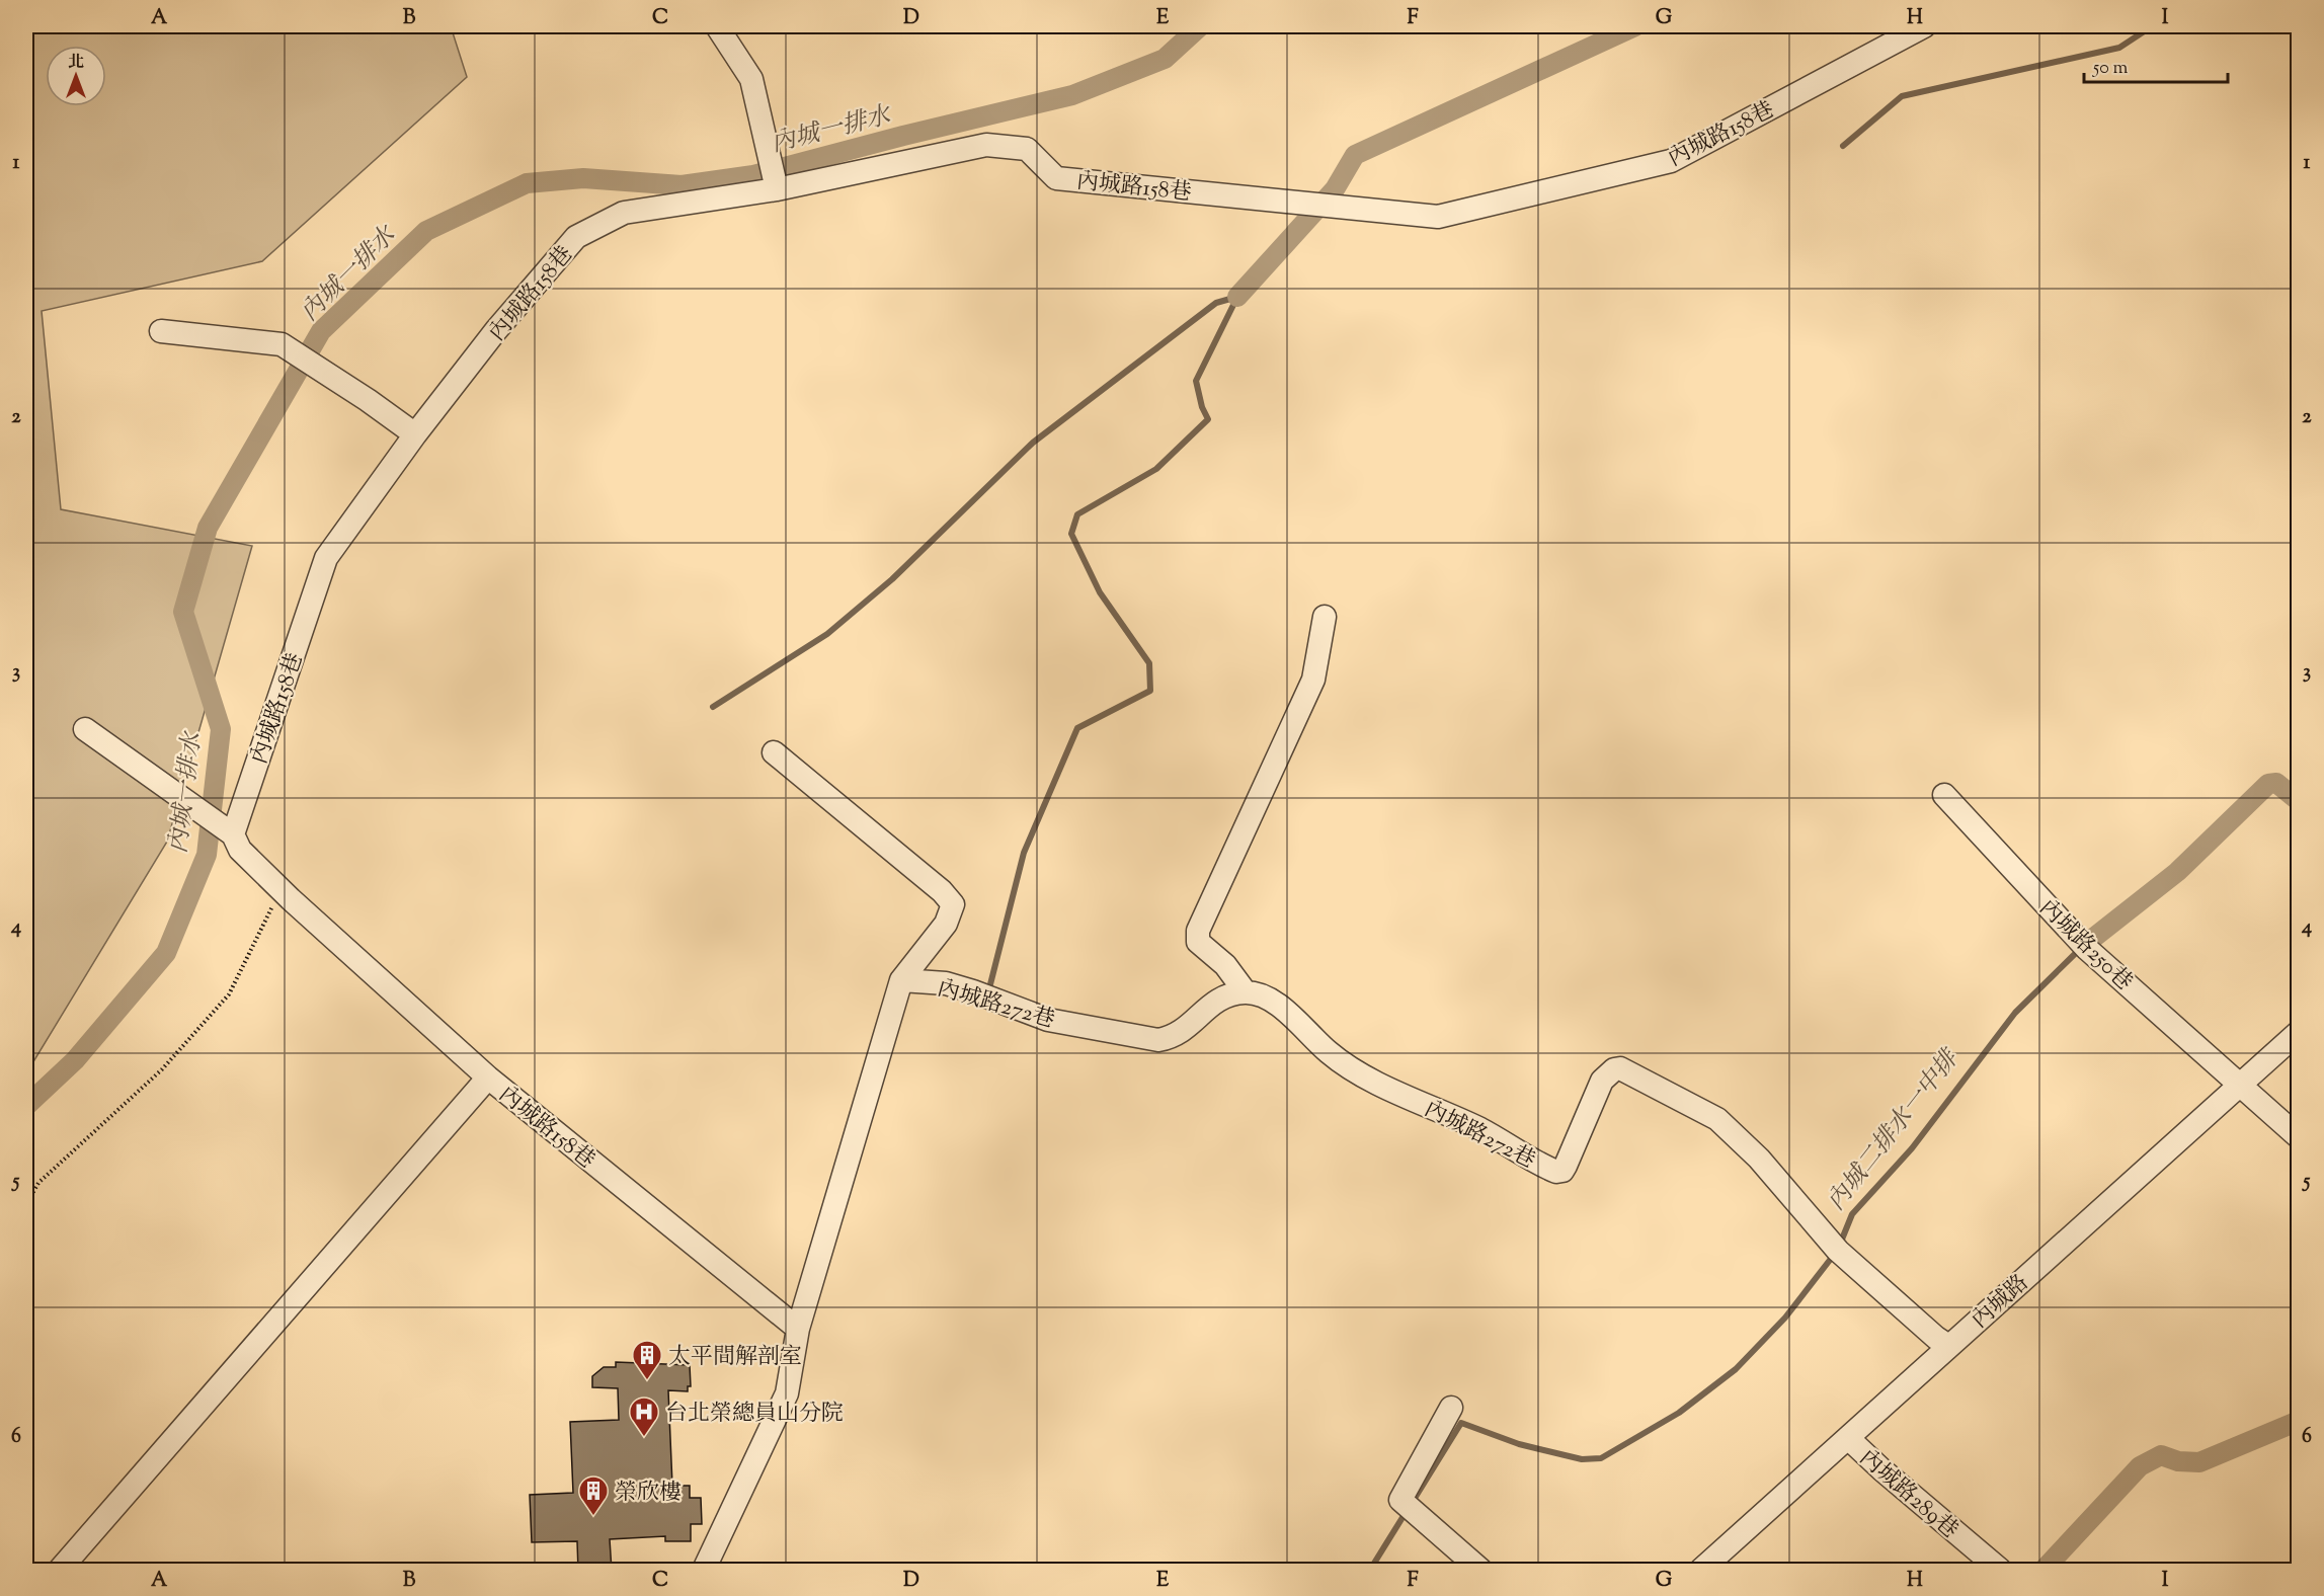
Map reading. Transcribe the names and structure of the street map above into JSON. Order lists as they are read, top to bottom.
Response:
{
  "streets": {
    "street": [
      "內城路158巷",
      "內城路250巷",
      "內城路272巷",
      "內城路",
      "內城路289巷"
    ]
  },
  "crossings": [
    ["內城路250巷", "內城路"],
    ["內城路272巷", "內城路"],
    ["內城路", "內城路289巷"]
  ],
  "water": ["內城一排水", "內城二排水一中排"],
  "places": {
    "building": ["太平間解剖室", "榮欣樓"],
    "hospital": ["台北榮總員山分院"]
  },
  "scale_bar": "50 m",
  "north": "top",
  "grid": {
    "columns": [
      "A",
      "B",
      "C",
      "D",
      "E",
      "F",
      "G",
      "H",
      "I"
    ],
    "rows": [
      "1",
      "2",
      "3",
      "4",
      "5",
      "6"
    ]
  }
}
